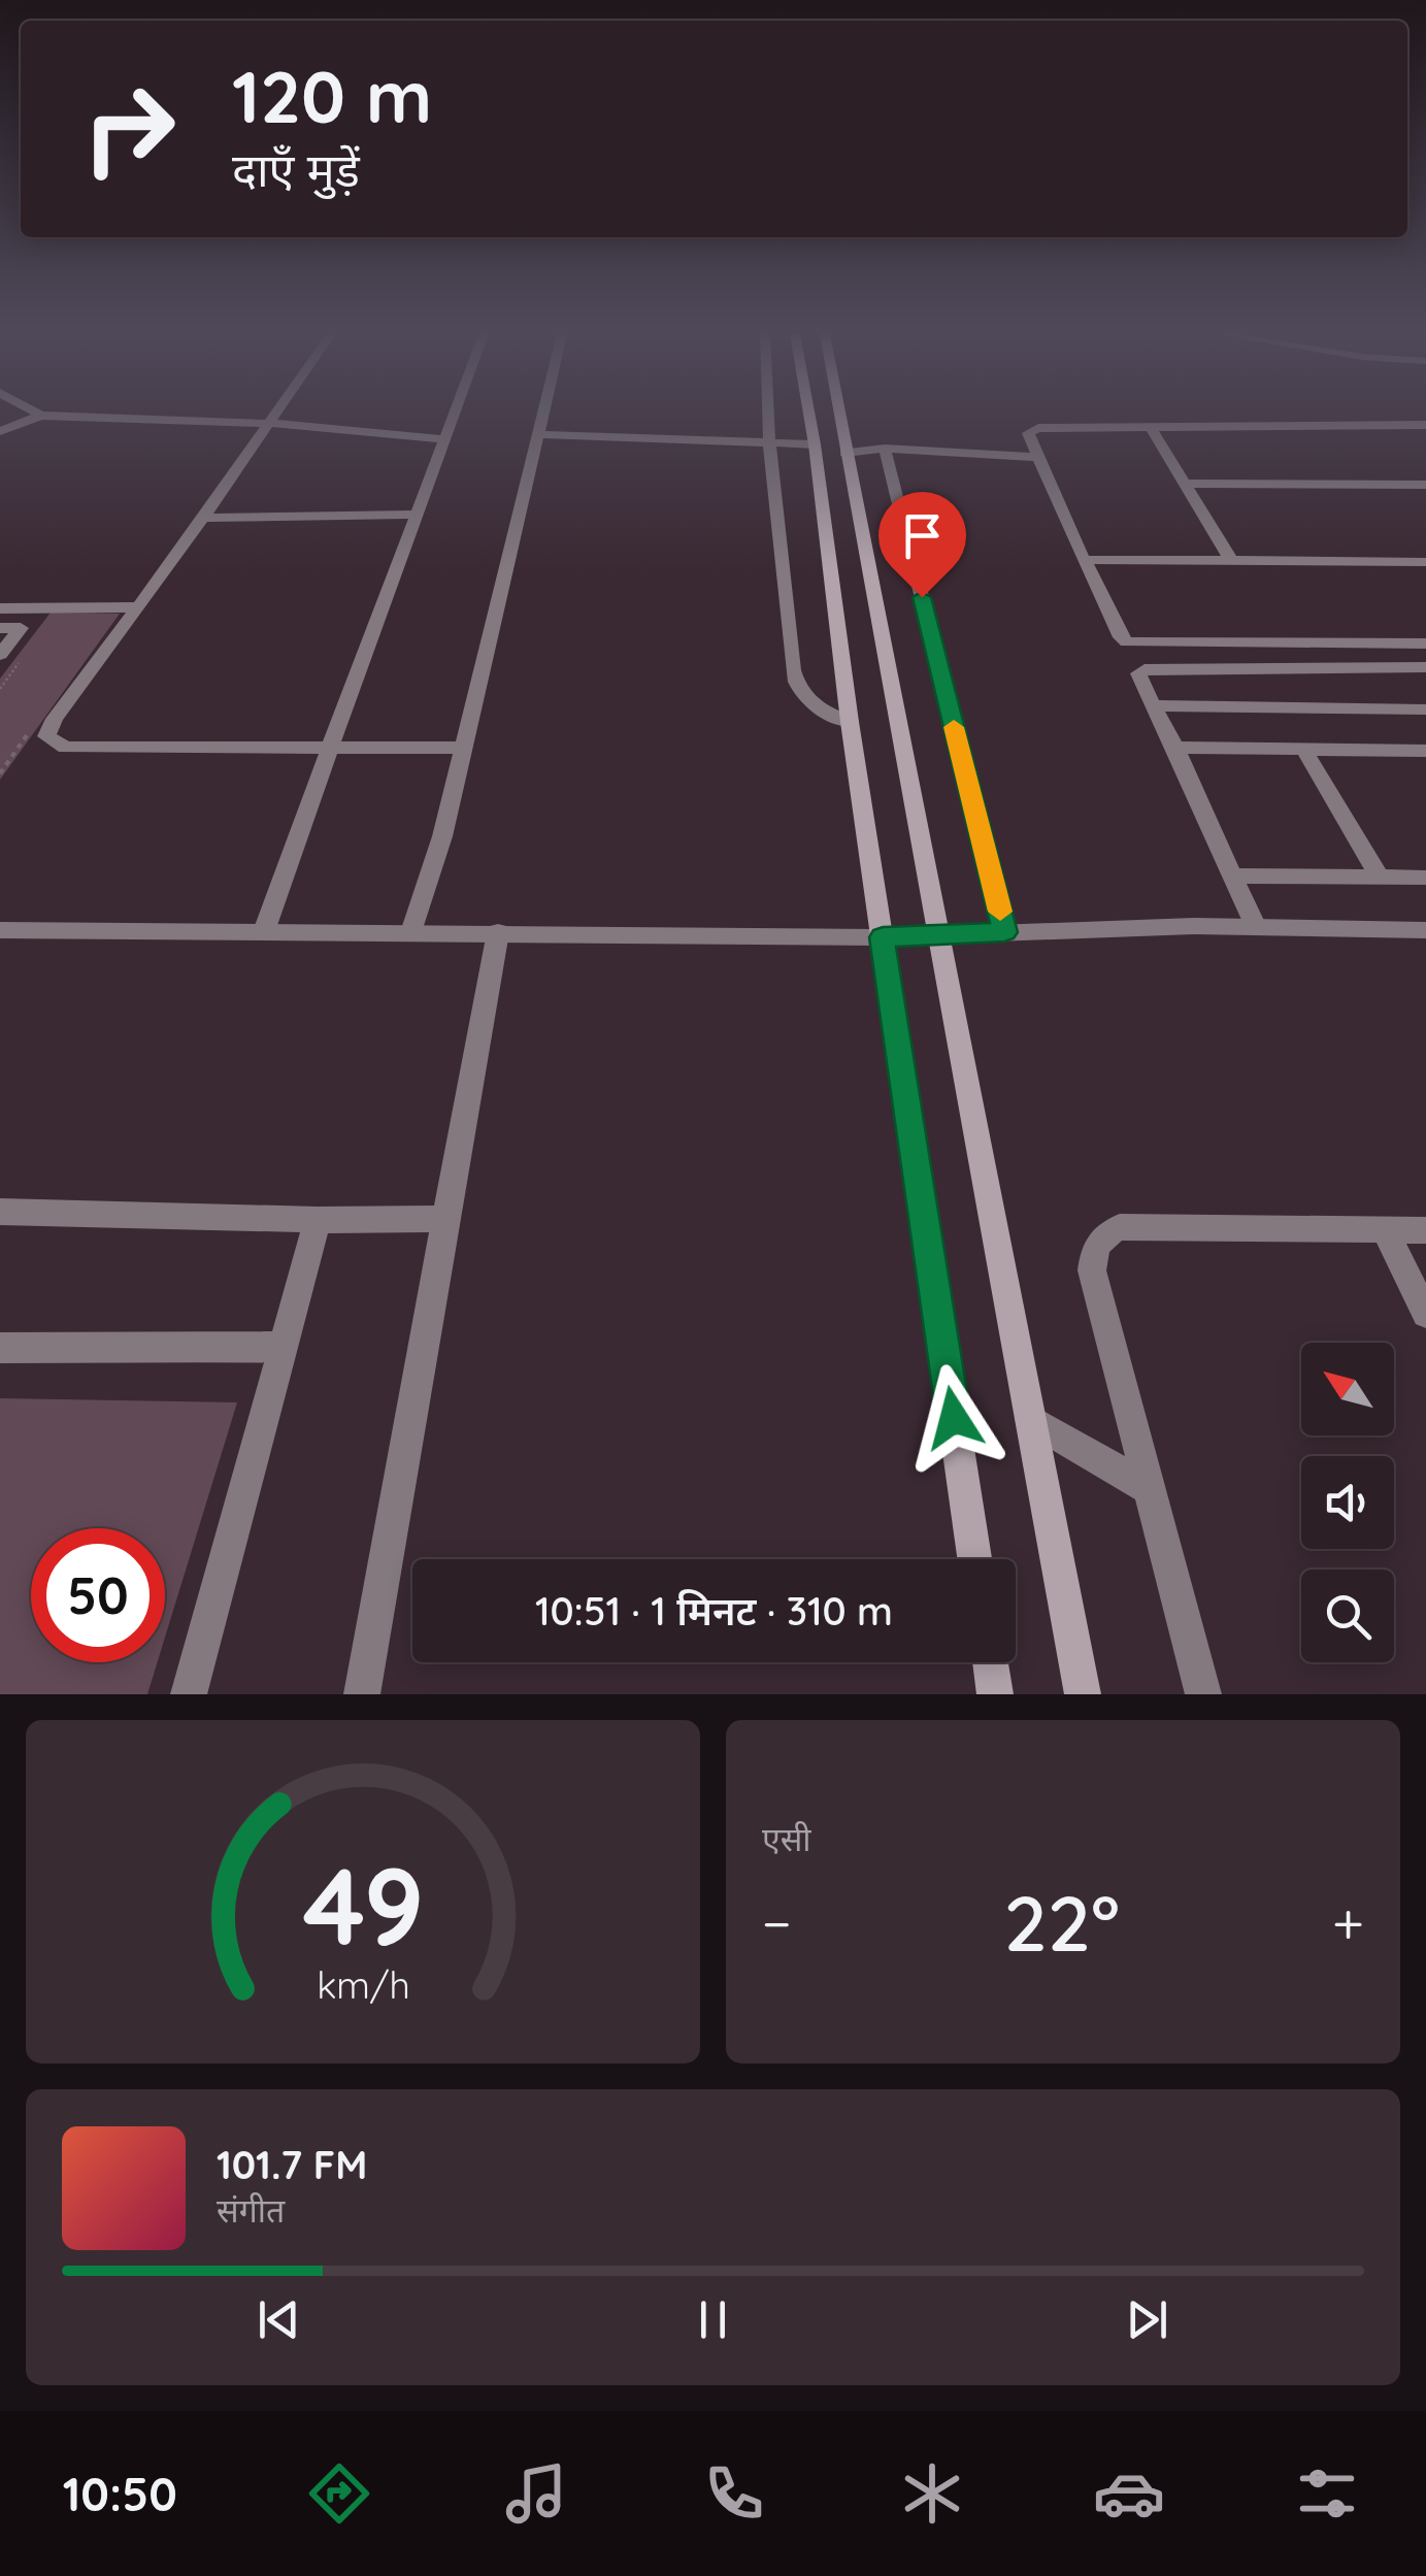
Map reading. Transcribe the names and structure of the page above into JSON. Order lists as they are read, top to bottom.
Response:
{
  "north": "top left",
  "page": {
    "turn": ["120 m", "दाएँ मुड़ें"],
    "limit": "50",
    "trip": "10:51 · 1 मिनट · 310 m",
    "tile": "एसी",
    "heat": ["−", "22°", "+"],
    "song": ["101.7 FM", "संगीत"],
    "tabs": "10:50",
    "gauge": ["49", "km/h"]
  }
}
